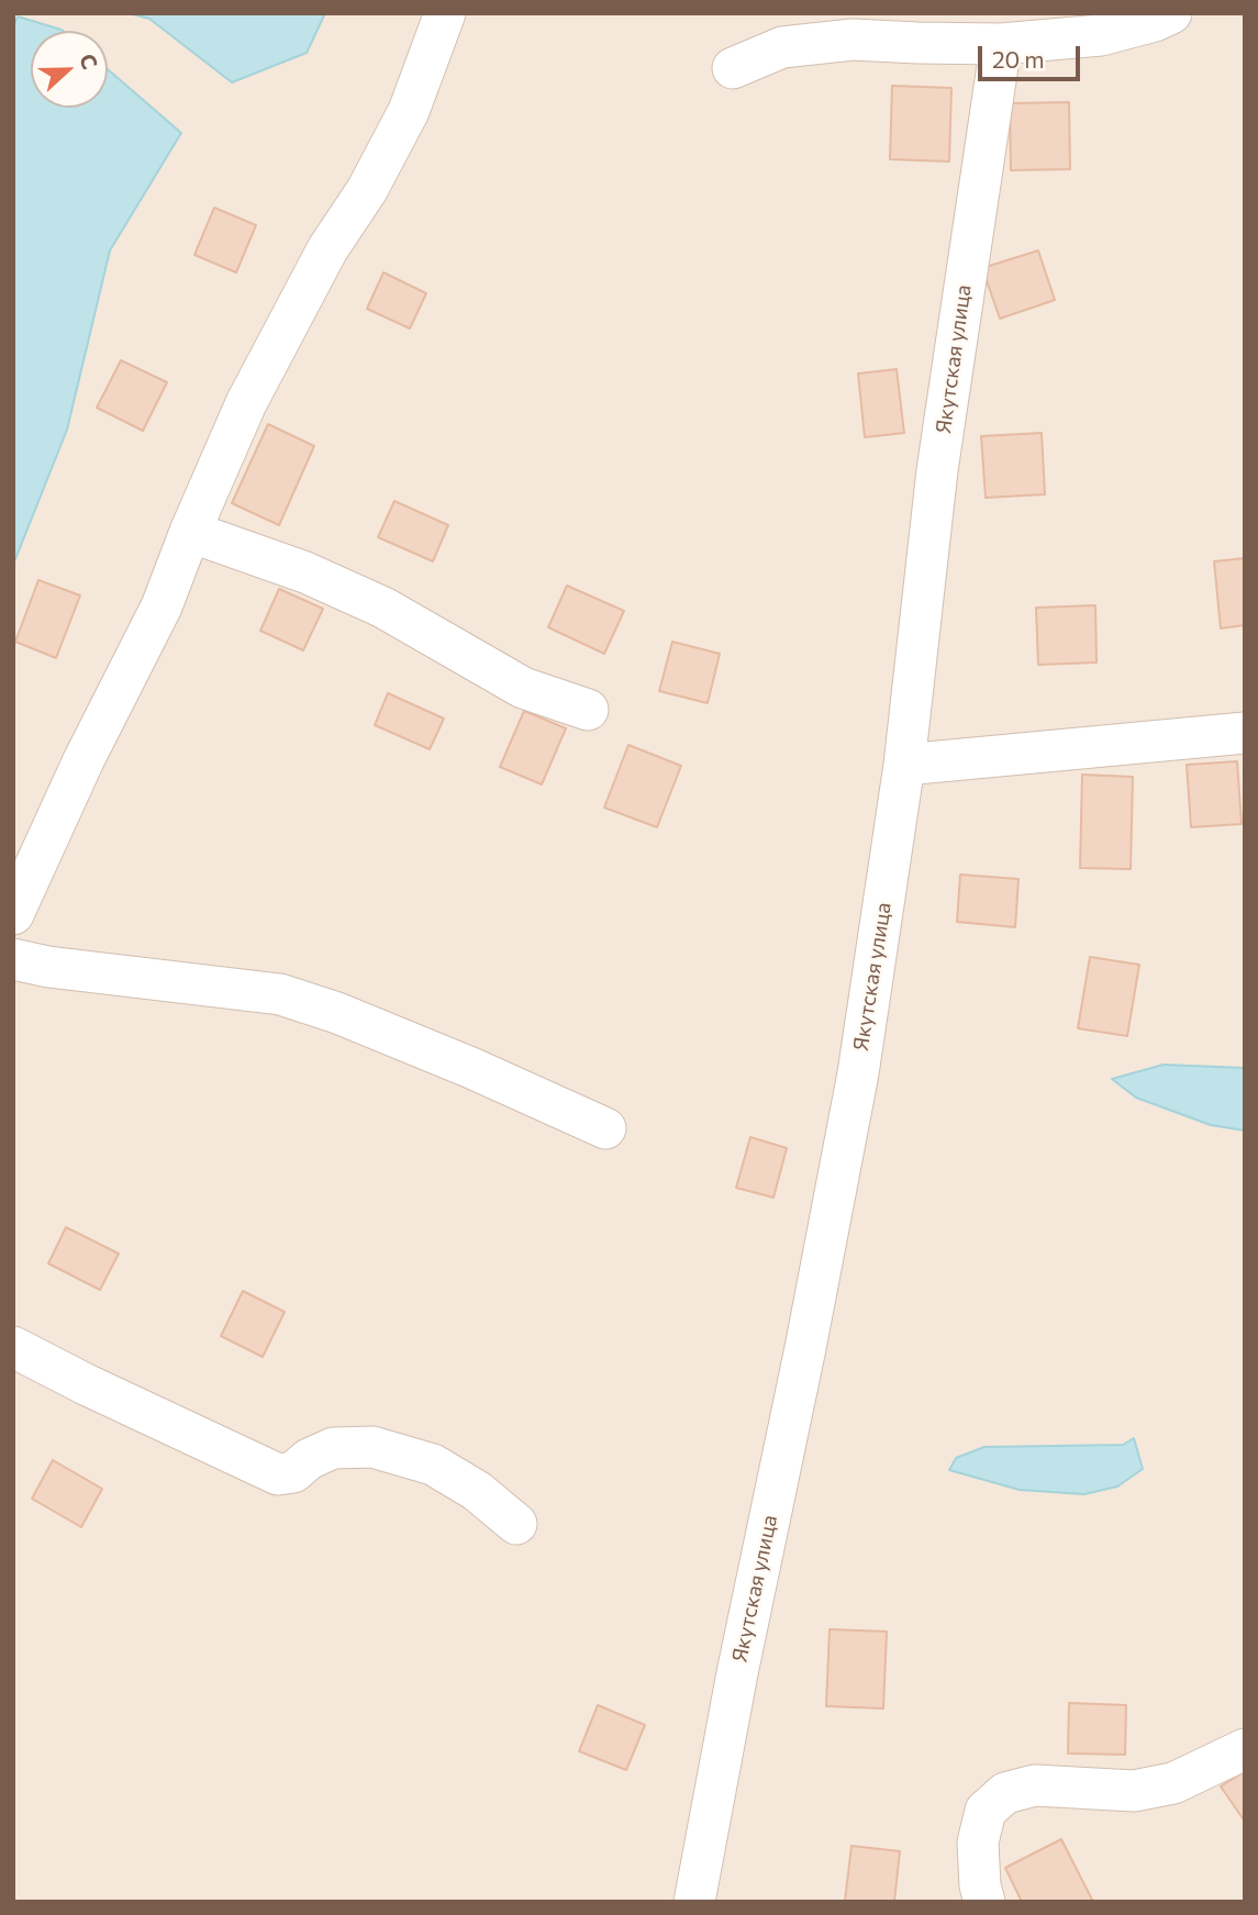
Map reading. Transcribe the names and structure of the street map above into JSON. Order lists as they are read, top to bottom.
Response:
{
  "streets": {
    "street": ["Якутская улица"]
  },
  "scale_bar": "20 m",
  "north": "right"
}
